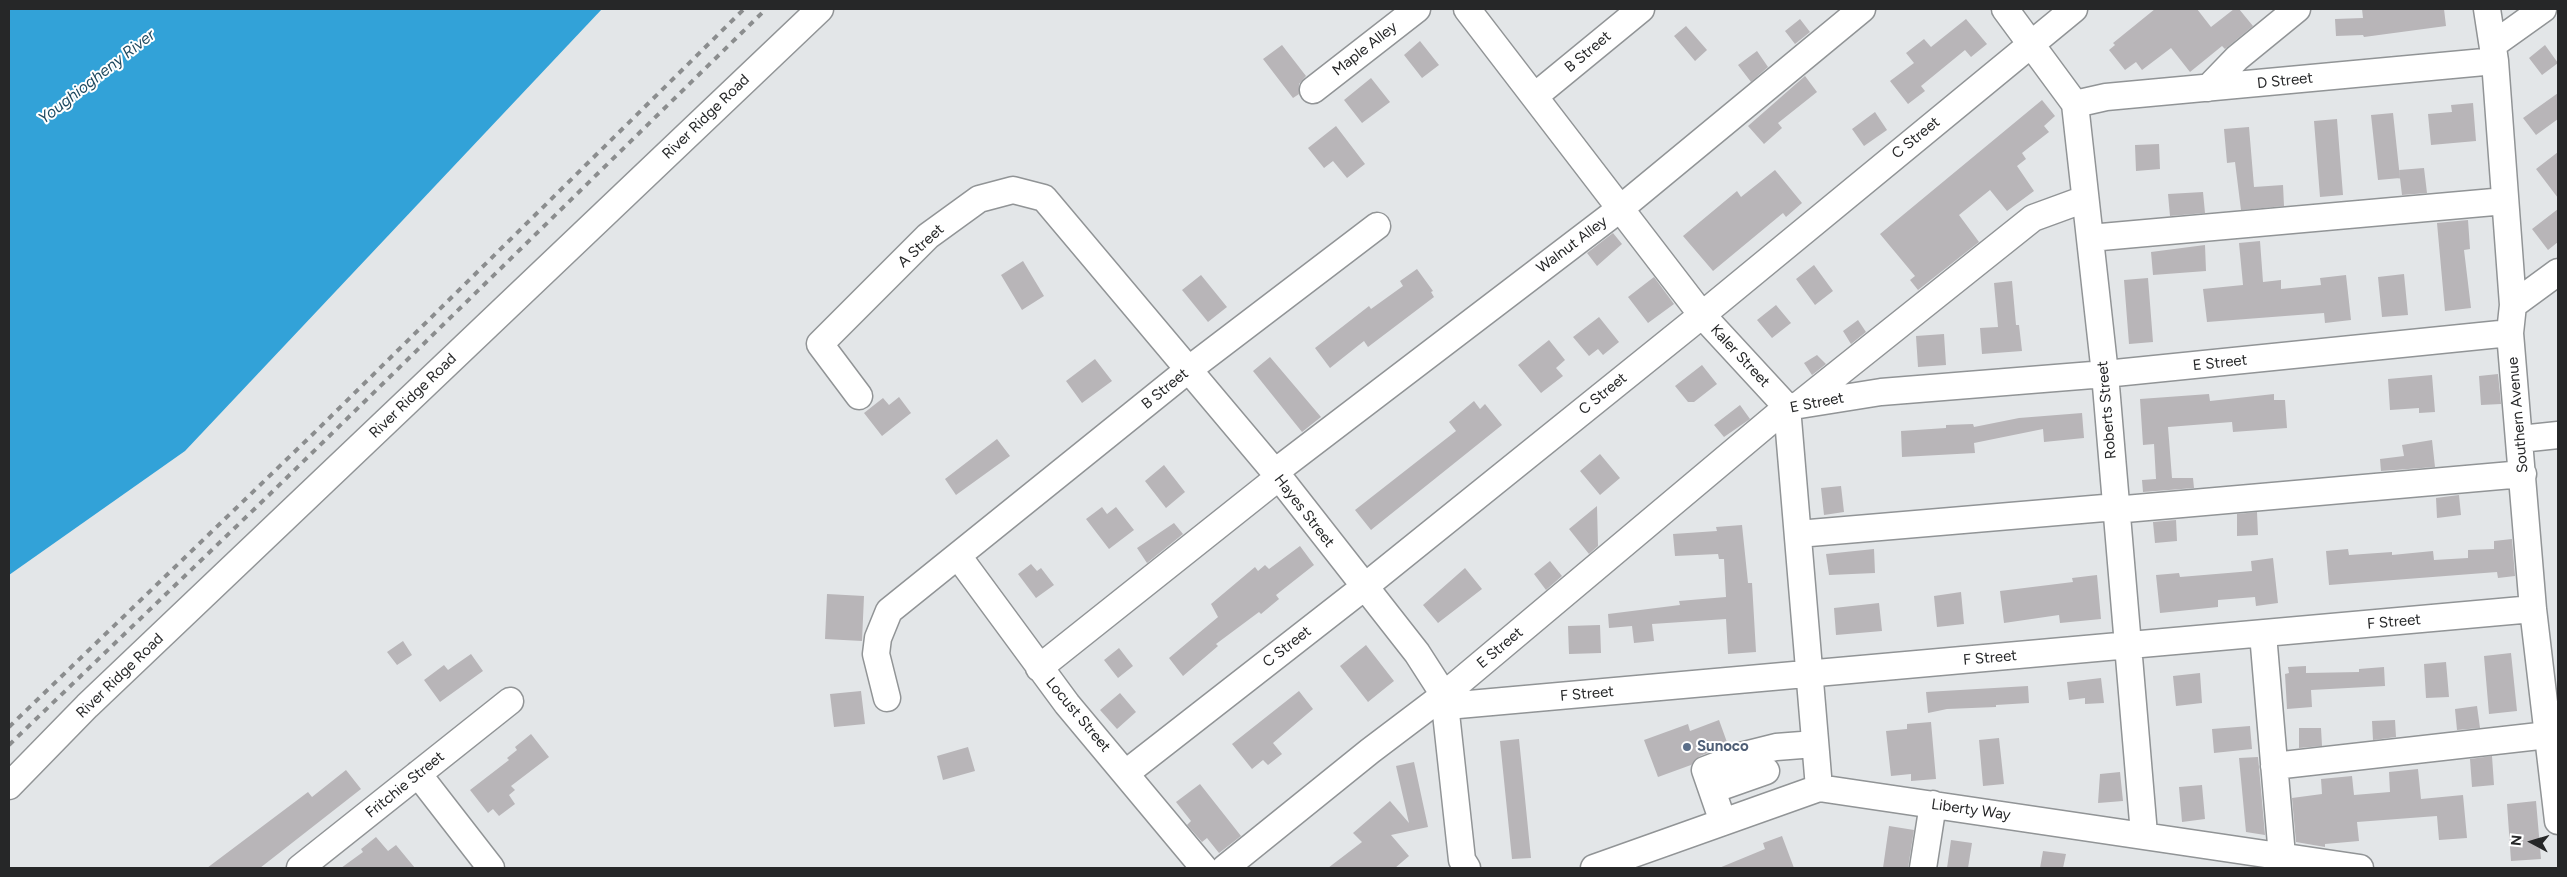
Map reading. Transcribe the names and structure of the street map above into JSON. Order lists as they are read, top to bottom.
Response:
{
  "streets": {
    "street": [
      "Maple Alley",
      "B Street",
      "D Street",
      "River Ridge Road",
      "C Street",
      "Walnut Alley",
      "A Street",
      "Kaler Street",
      "E Street",
      "Roberts Street",
      "Southern Avenue",
      "Hayes Street",
      "F Street",
      "Locust Street",
      "Fritchie Street",
      "Liberty Way"
    ]
  },
  "crossings": [
    ["B Street", "Kaler Street"],
    ["B Street", "Hayes Street"],
    ["B Street", "Locust Street"],
    ["D Street", "Roberts Street"],
    ["D Street", "Southern Avenue"],
    ["C Street", "Kaler Street"],
    ["C Street", "Roberts Street"],
    ["C Street", "Hayes Street"],
    ["C Street", "Locust Street"],
    ["Walnut Alley", "Kaler Street"],
    ["Walnut Alley", "Hayes Street"],
    ["Walnut Alley", "Locust Street"],
    ["A Street", "Hayes Street"],
    ["Kaler Street", "E Street"],
    ["E Street", "Roberts Street"],
    ["E Street", "Southern Avenue"],
    ["E Street", "Hayes Street"],
    ["E Street", "F Street"],
    ["Roberts Street", "F Street"],
    ["Roberts Street", "Liberty Way"],
    ["Southern Avenue", "F Street"],
    ["Hayes Street", "F Street"]
  ],
  "water": ["Youghiogheny River"],
  "places": ["Sunoco"],
  "north": "left"
}
